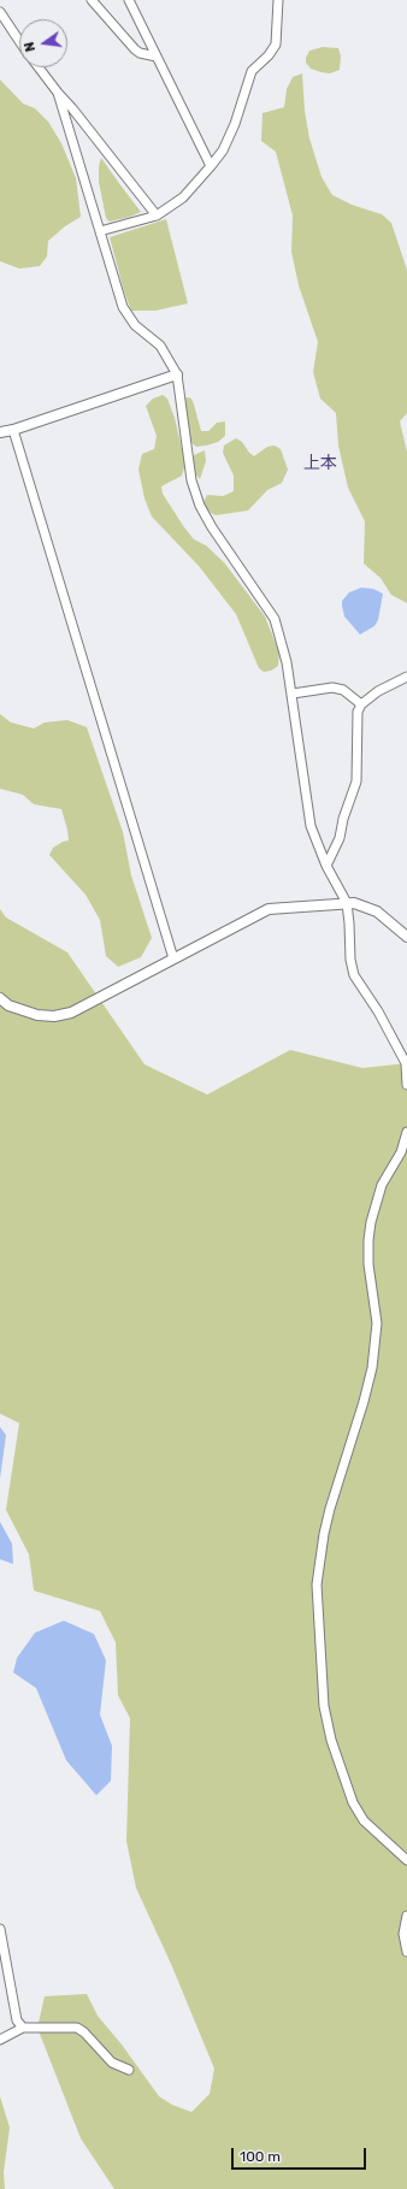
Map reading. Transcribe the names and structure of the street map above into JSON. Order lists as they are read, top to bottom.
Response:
{
  "districts": ["上本"],
  "scale_bar": "100 m",
  "north": "left"
}
